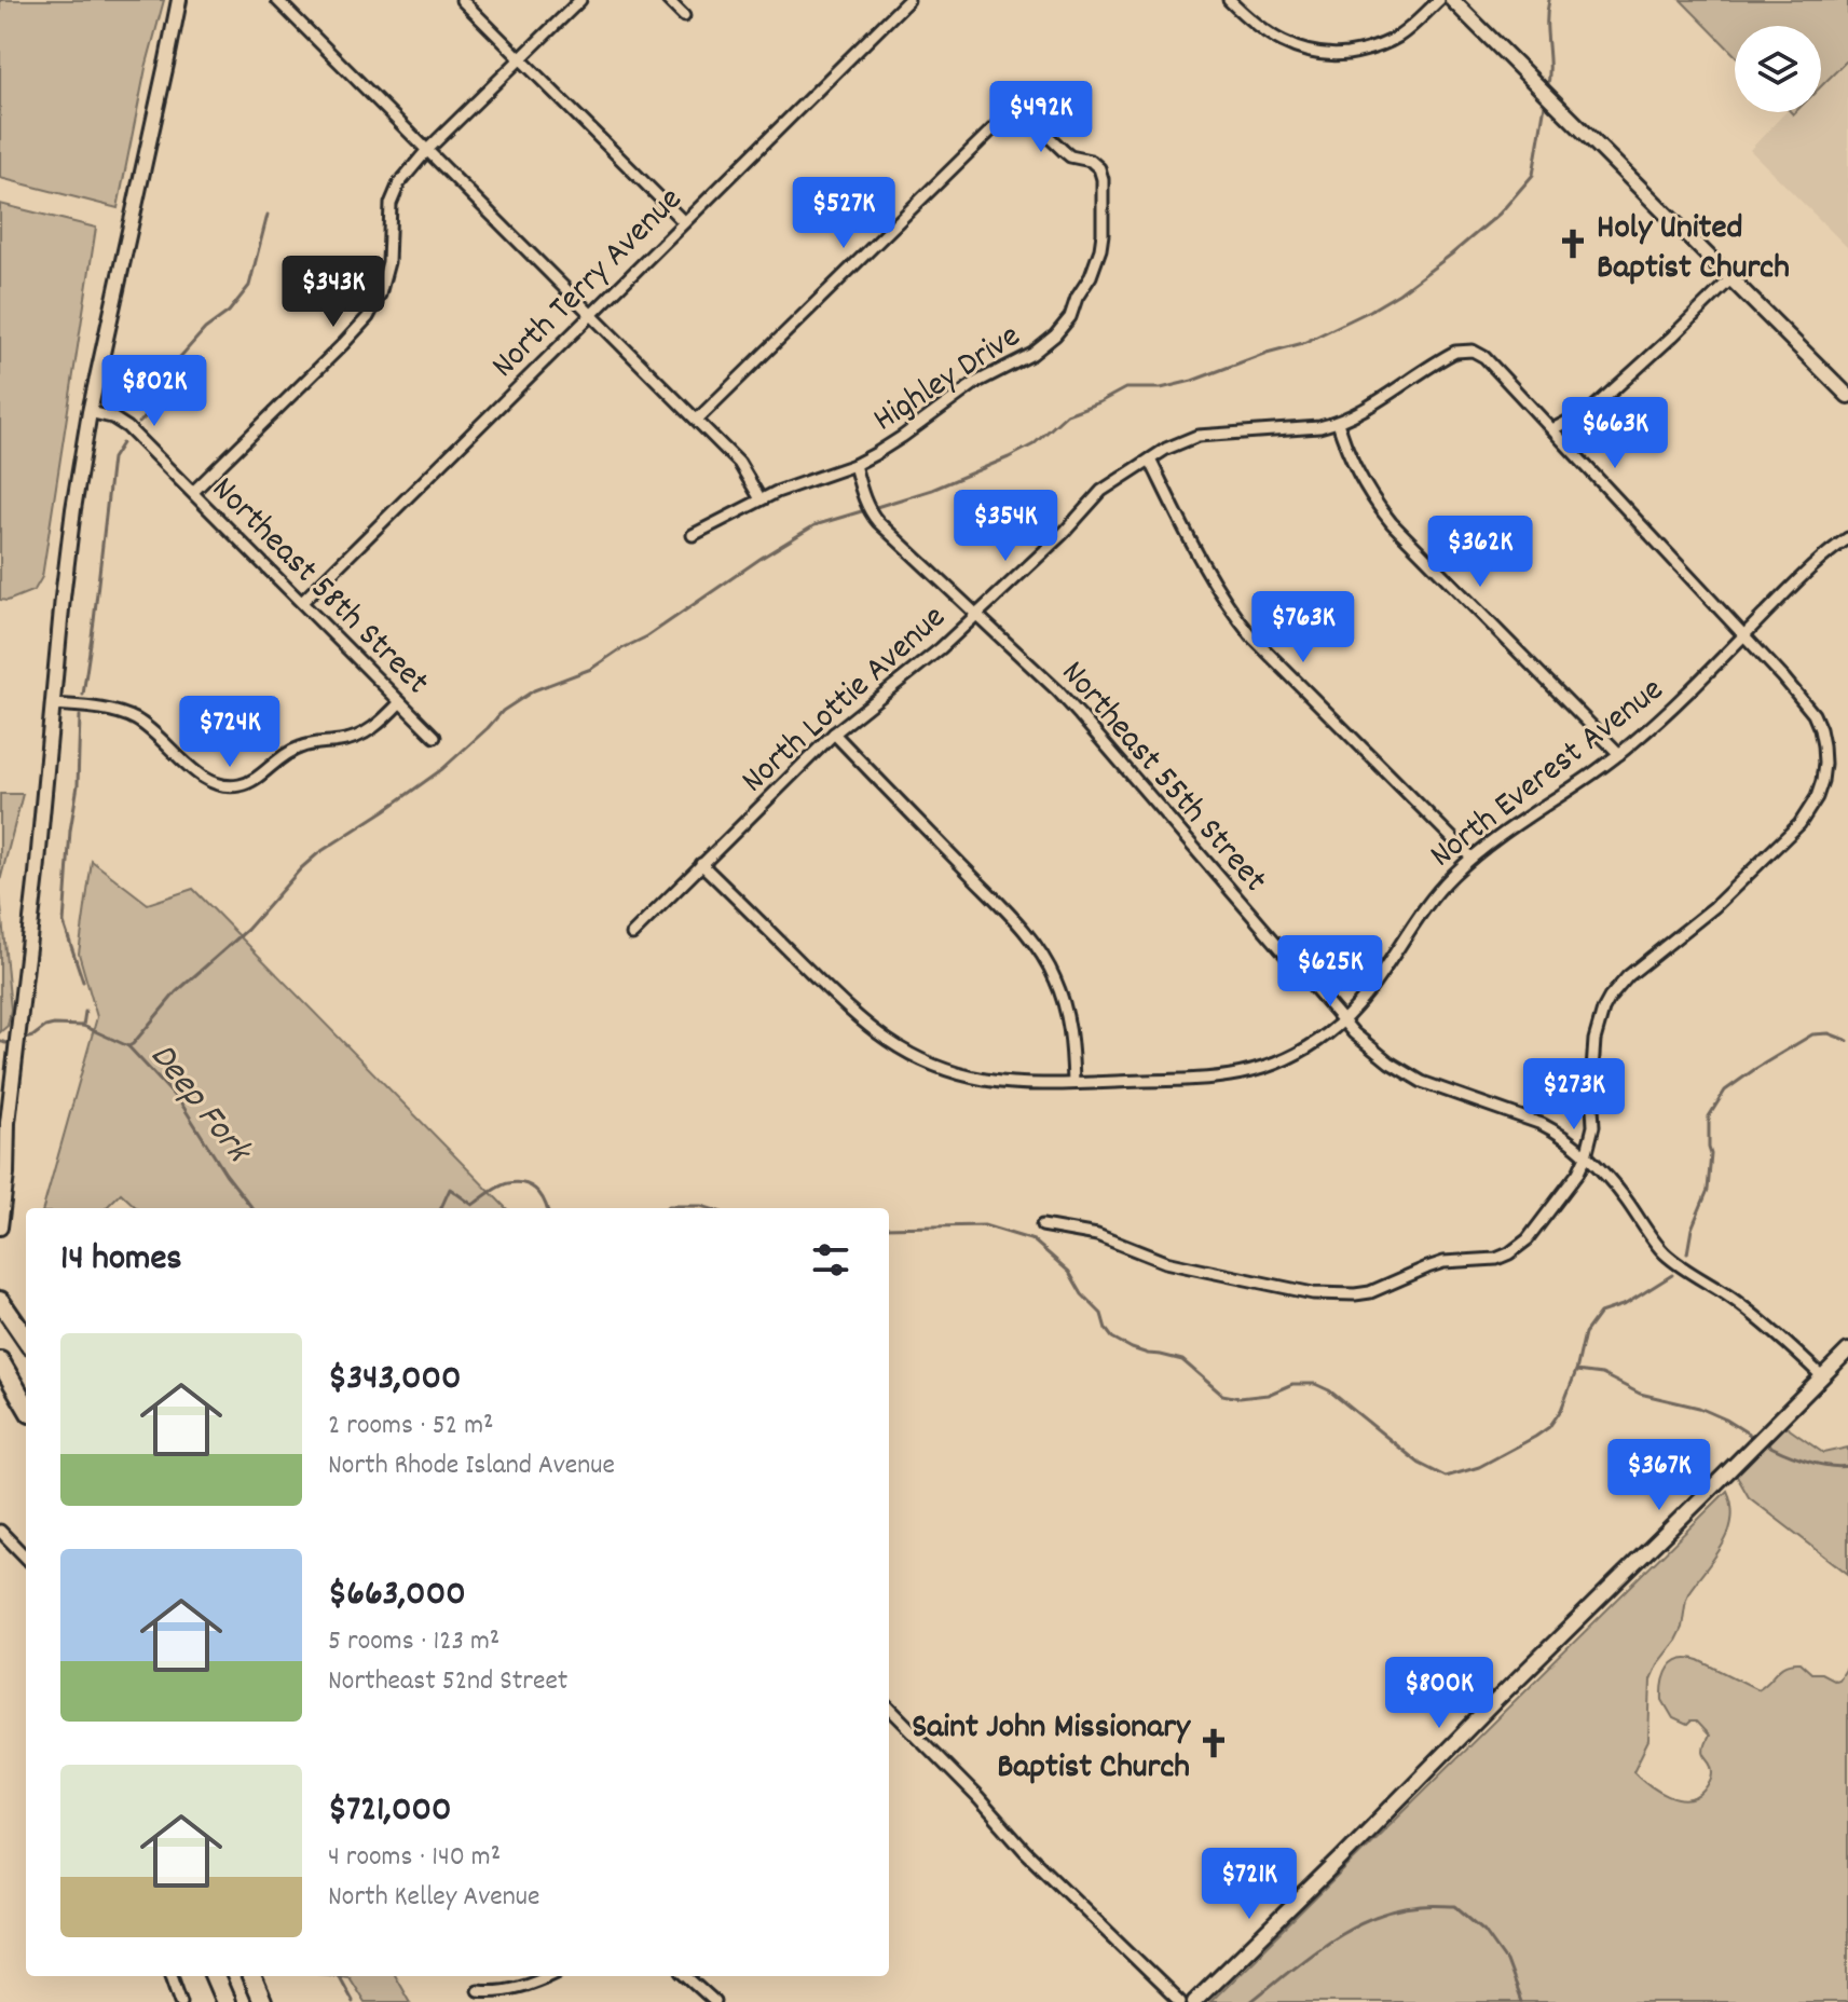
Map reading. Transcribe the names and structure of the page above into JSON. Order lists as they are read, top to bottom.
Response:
{
  "streets": {
    "street": [
      "North Terry Avenue",
      "Highley Drive",
      "Northeast 58th Street",
      "North Lottie Avenue",
      "North Everest Avenue",
      "Northeast 55th Street"
    ]
  },
  "crossings": [
    ["North Terry Avenue", "Northeast 58th Street"],
    ["Highley Drive", "Northeast 55th Street"],
    ["North Lottie Avenue", "North Everest Avenue"],
    ["North Lottie Avenue", "Northeast 55th Street"],
    ["North Everest Avenue", "Northeast 55th Street"]
  ],
  "water": ["Deep Fork"],
  "places": {
    "church": ["Holy United Baptist Church", "Saint John Missionary Baptist Church"]
  },
  "page": {
    "price": [
      "$492K",
      "$527K",
      "$343K",
      "$802K",
      "$663K",
      "$354K",
      "$362K",
      "$763K",
      "$724K",
      "$625K",
      "$273K",
      "$367K",
      "$800K",
      "$721K"
    ],
    "heading": "14 homes",
    "list": [
      {
        "name": "$343,000",
        "note": "2 rooms · 52 m² · North Rhode Island Avenue"
      },
      {
        "name": "$663,000",
        "note": "5 rooms · 123 m² · Northeast 52nd Street"
      },
      {
        "name": "$721,000",
        "note": "4 rooms · 140 m² · North Kelley Avenue"
      }
    ]
  }
}
